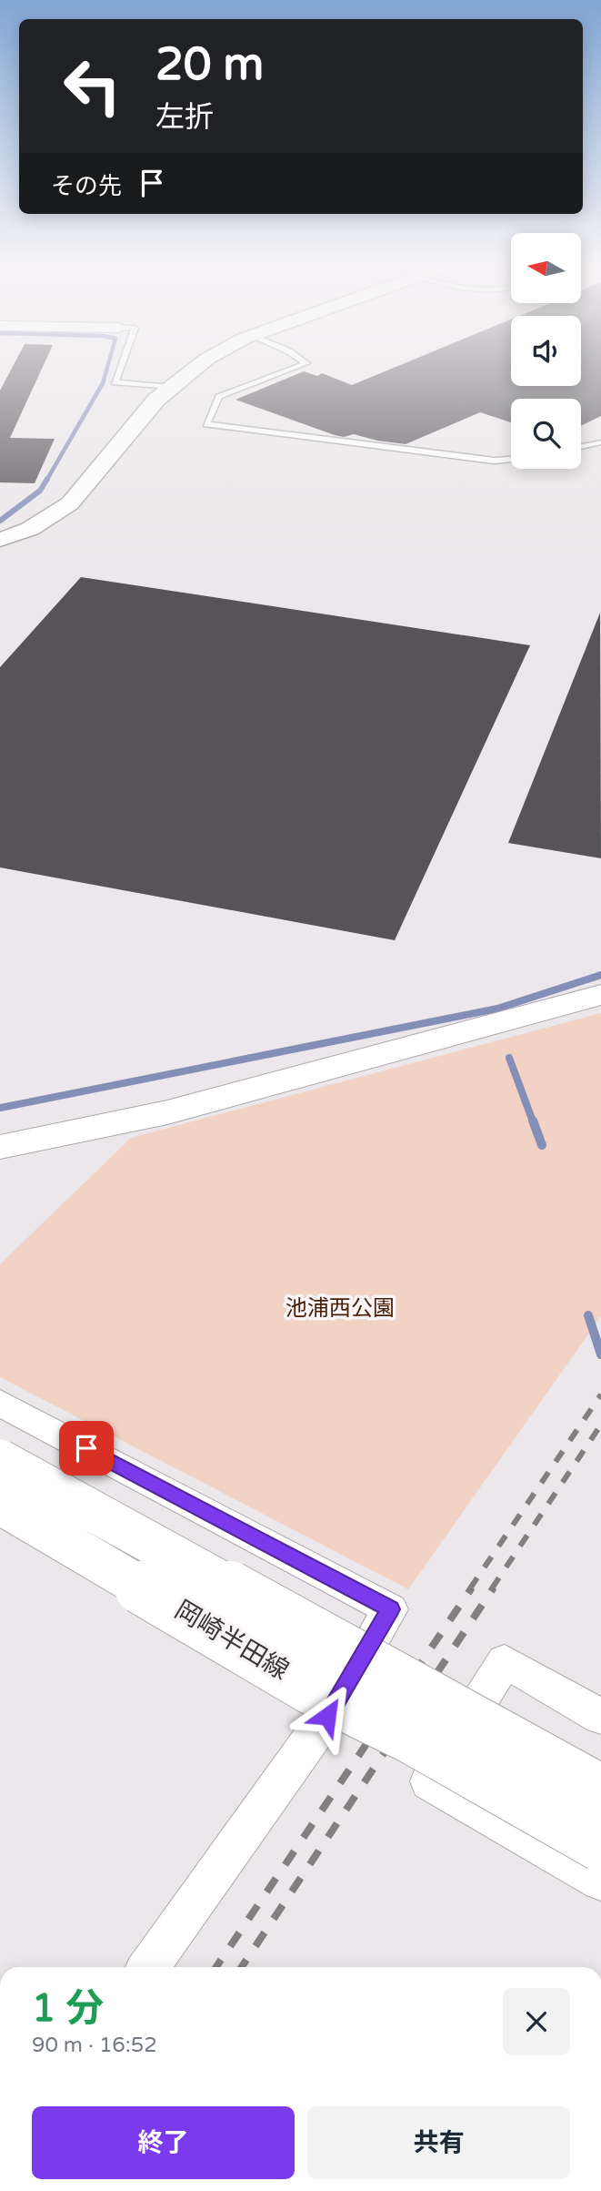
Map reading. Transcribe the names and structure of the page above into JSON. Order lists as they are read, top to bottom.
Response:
{
  "streets": {
    "main road": ["岡崎半田線"]
  },
  "parks": ["池浦西公園"],
  "north": "left",
  "page": {
    "turn": ["20 m", "左折"],
    "then": "その先",
    "heading": ["1 分", "90 m · 16:52"],
    "buttons": ["終了", "共有"]
  }
}
